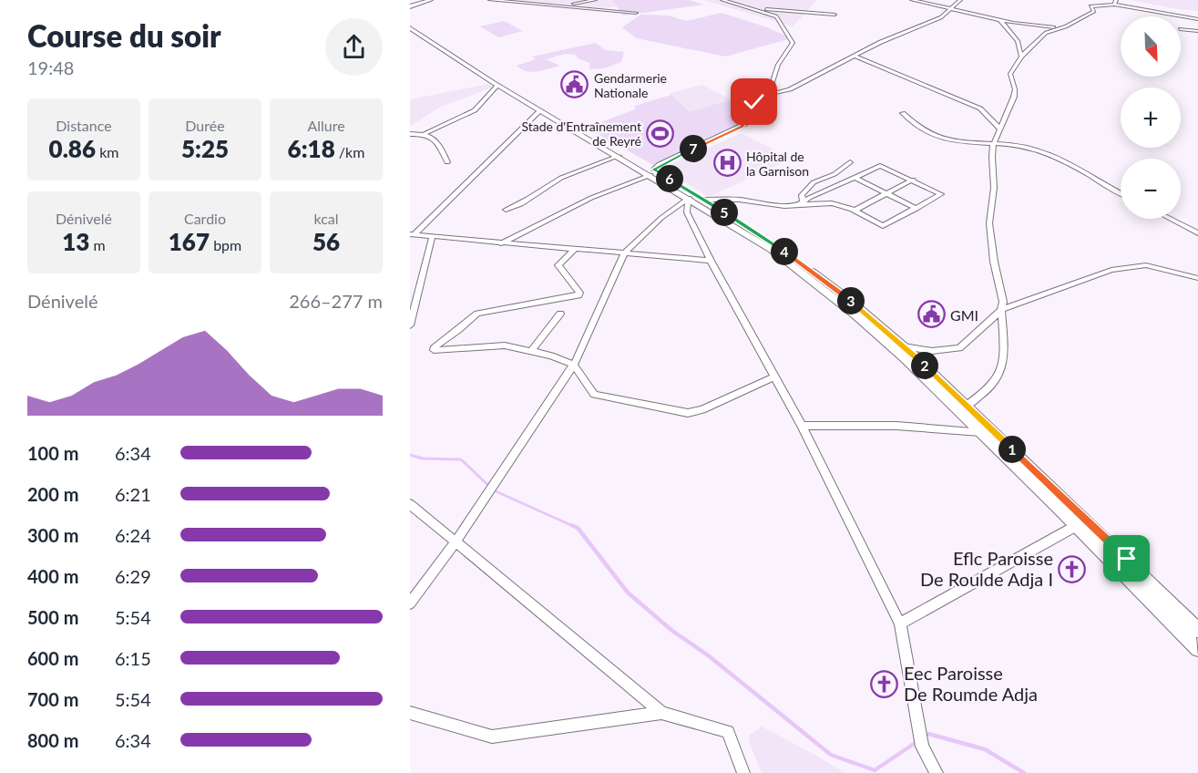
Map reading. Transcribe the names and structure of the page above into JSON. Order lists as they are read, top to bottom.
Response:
{
  "places": {
    "public building": ["Gendarmerie Nationale", "GMI"],
    "sports": ["Stade d'Entraînement de Reyré"],
    "hospital": ["Hôpital de la Garnison"],
    "church": ["Eflc Paroisse De Roulde Adja I", "Eec Paroisse De Roumde Adja"]
  },
  "north": "bottom right",
  "page": {
    "heading": ["Course du soir", "19:48"],
    "map_buttons": ["+", "−"],
    "stats": [
      ["Distance", "0.86 km"],
      ["Durée", "5:25"],
      ["Allure", "6:18 /km"],
      ["Dénivelé", "13 m"],
      ["Cardio", "167 bpm"],
      ["kcal", "56"]
    ],
    "pins": [
      "7",
      "6",
      "5",
      "4",
      "3",
      "2",
      "1"
    ],
    "chart": ["Dénivelé", "266–277 m"],
    "list": [
      {
        "name": "100 m",
        "note": "6:34"
      },
      {
        "name": "200 m",
        "note": "6:21"
      },
      {
        "name": "300 m",
        "note": "6:24"
      },
      {
        "name": "400 m",
        "note": "6:29"
      },
      {
        "name": "500 m",
        "note": "5:54"
      },
      {
        "name": "600 m",
        "note": "6:15"
      },
      {
        "name": "700 m",
        "note": "5:54"
      },
      {
        "name": "800 m",
        "note": "6:34"
      }
    ]
  }
}
